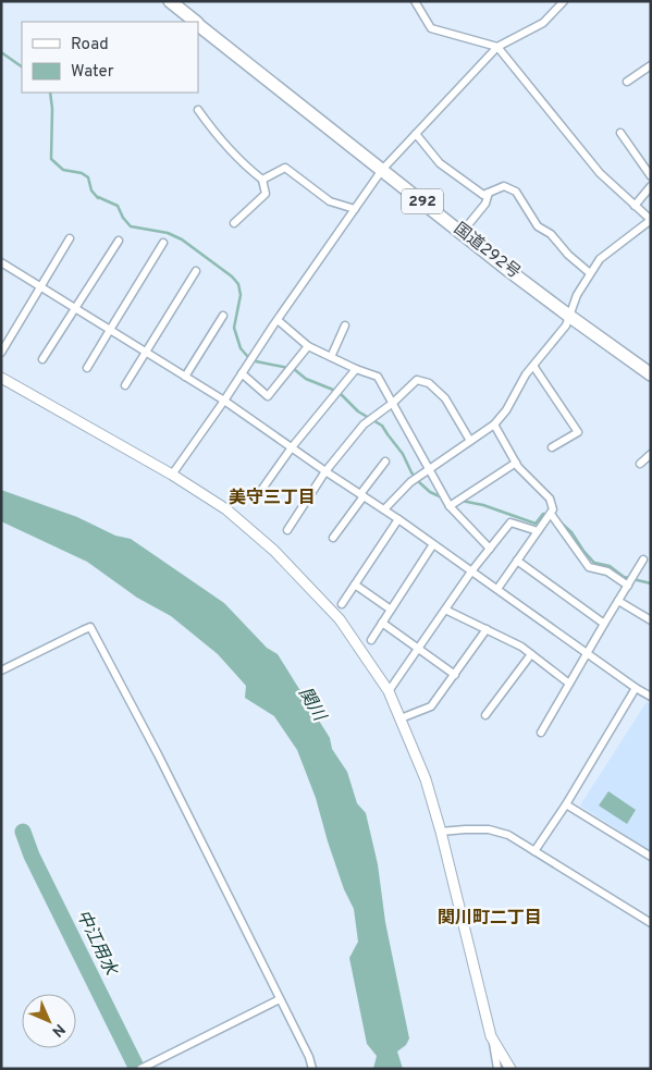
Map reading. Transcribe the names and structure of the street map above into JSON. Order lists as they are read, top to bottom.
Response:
{
  "streets": {
    "highway": ["292", "国道292号"]
  },
  "districts": ["美守三丁目", "関川町二丁目"],
  "water": ["関川", "中江用水"],
  "legend": ["Road", "Water"],
  "north": "bottom right"
}
